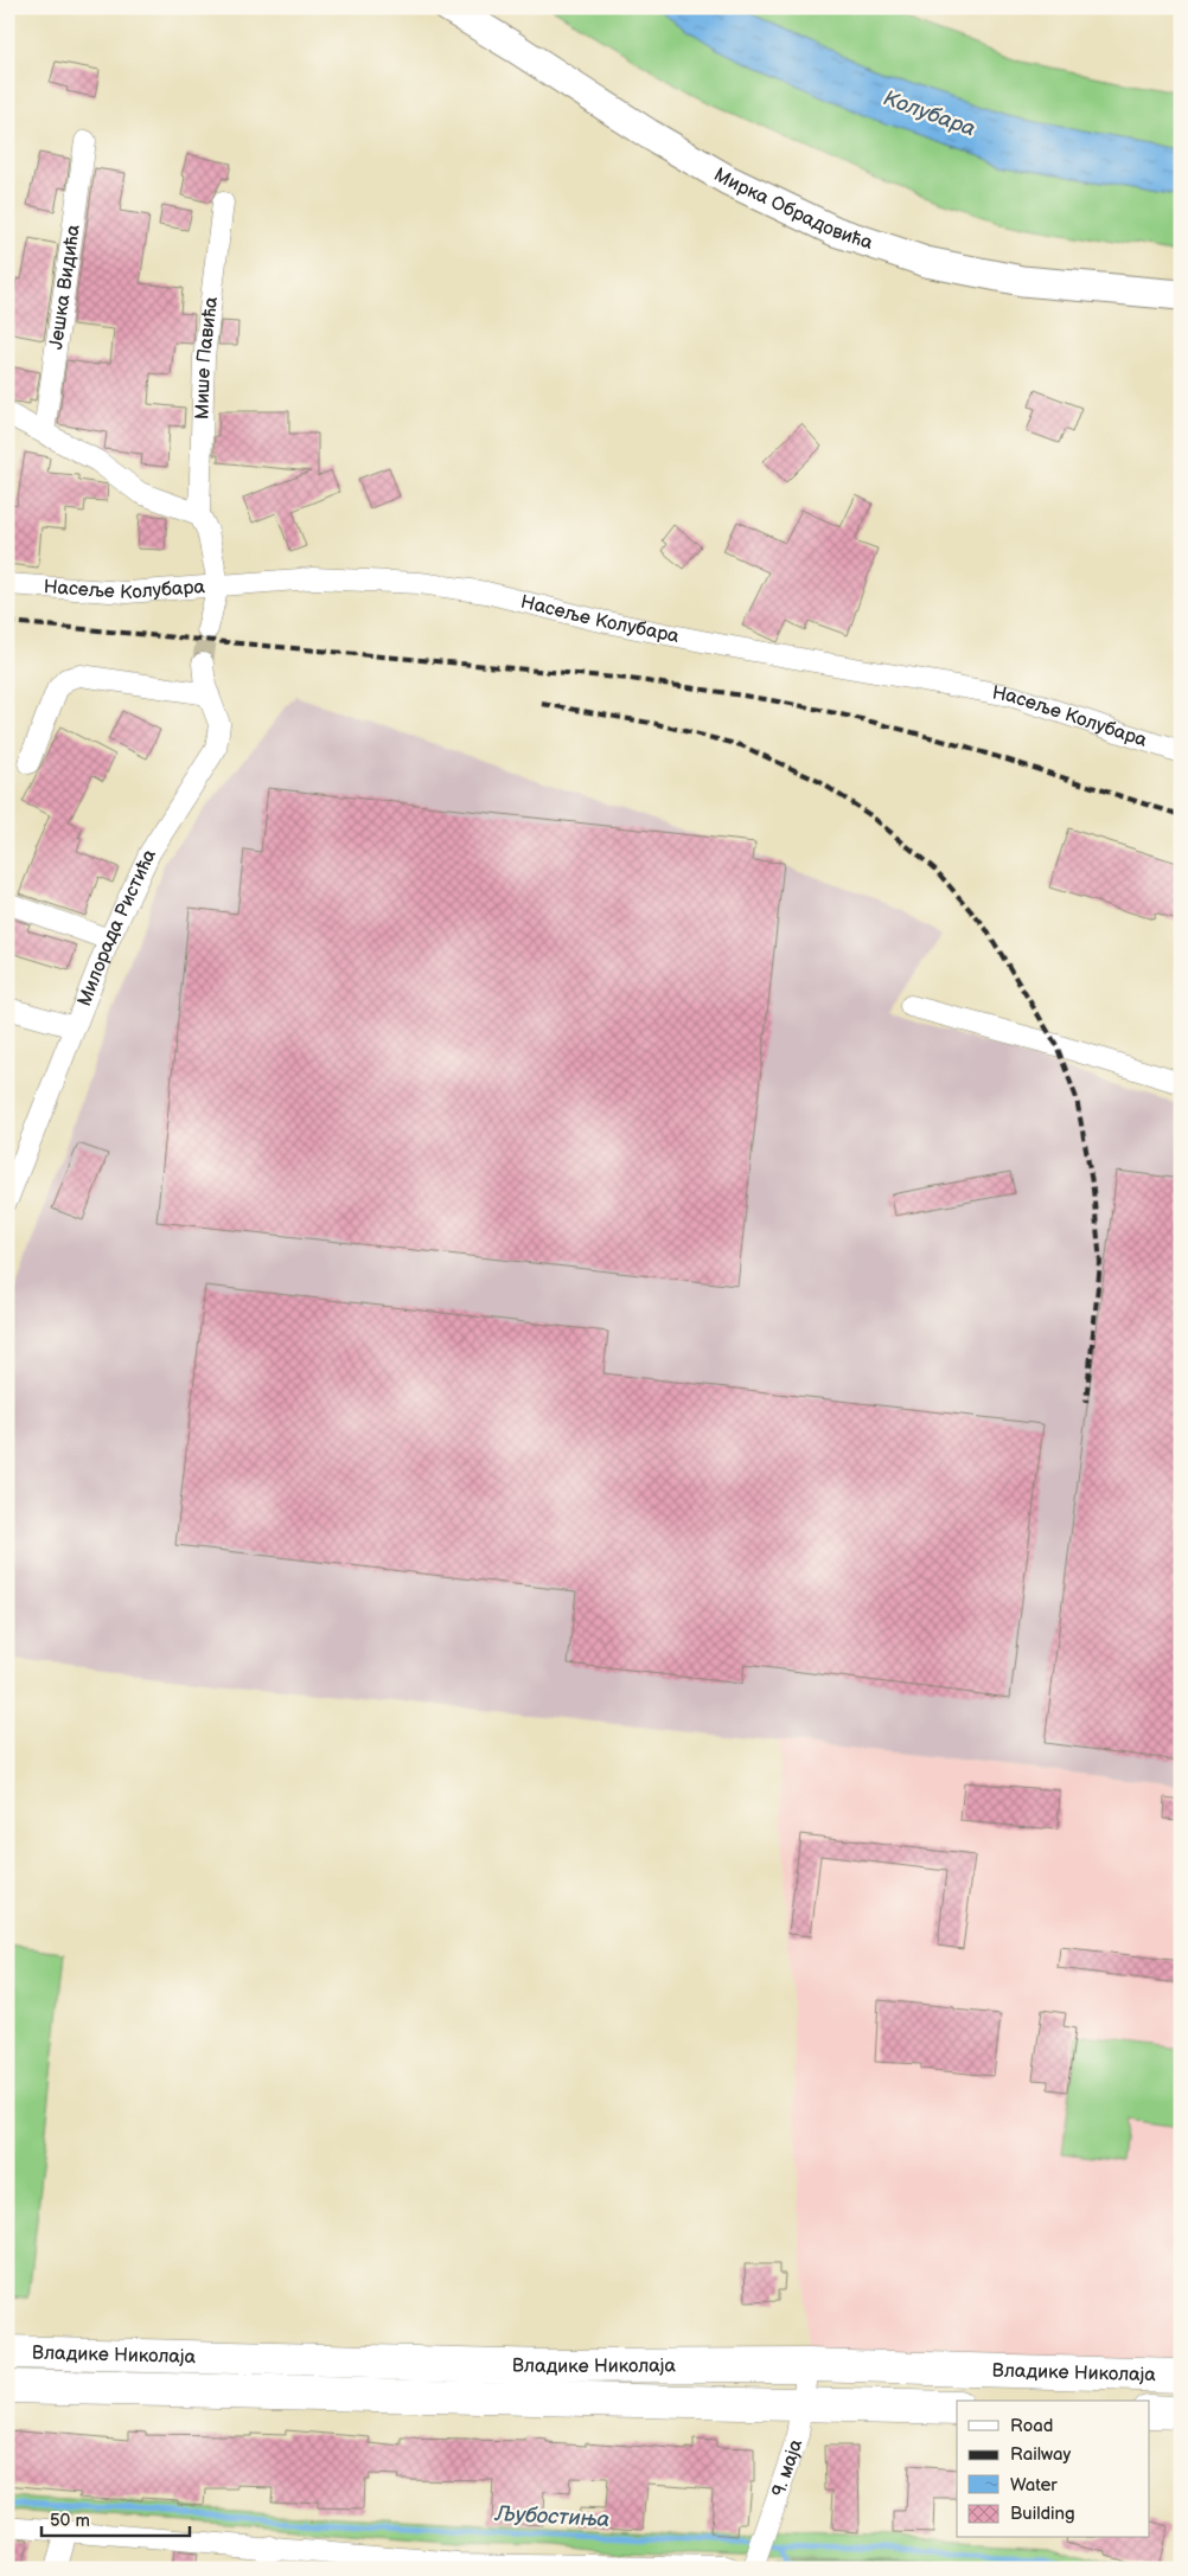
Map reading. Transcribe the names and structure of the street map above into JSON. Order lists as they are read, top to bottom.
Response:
{
  "streets": {
    "main road": ["Владике Николаја"],
    "street": [
      "Мирка Обрадовића",
      "Јешка Видића",
      "Мише Павића",
      "Насеље Колубара",
      "Милорада Ристића",
      "9. маја"
    ]
  },
  "crossings": [
    ["Владике Николаја", "9. маја"]
  ],
  "water": ["Колубара", "Љубостиња"],
  "legend": [
    "Road",
    "Railway",
    "Water",
    "Building"
  ],
  "scale_bar": "50 m"
}
